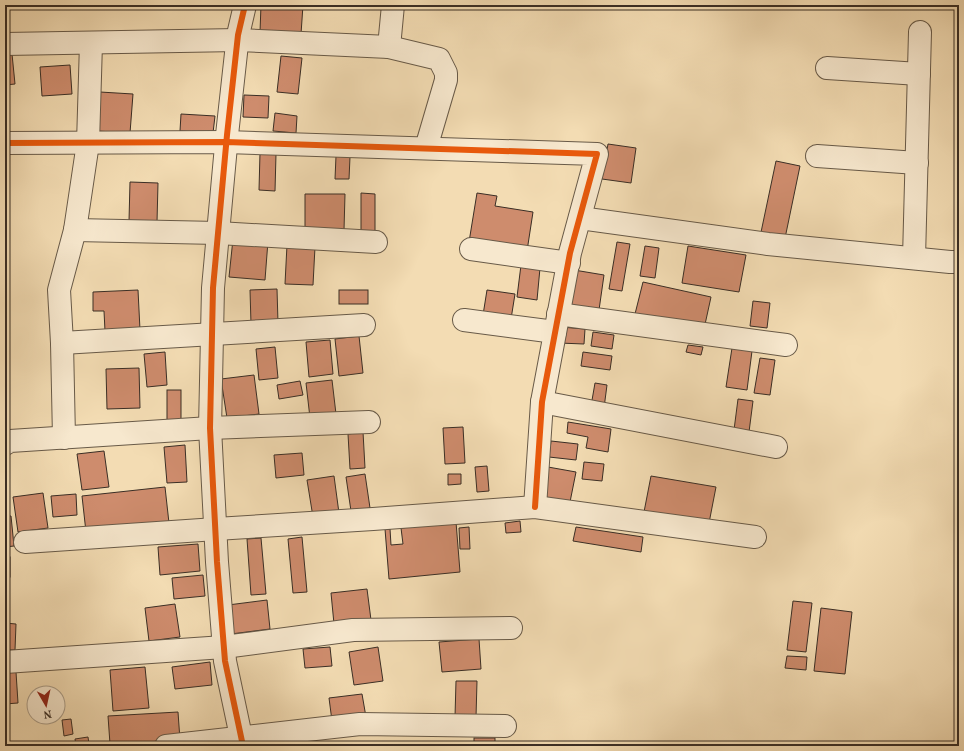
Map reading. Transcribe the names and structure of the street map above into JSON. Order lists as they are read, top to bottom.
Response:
{
  "north": "bottom"
}
